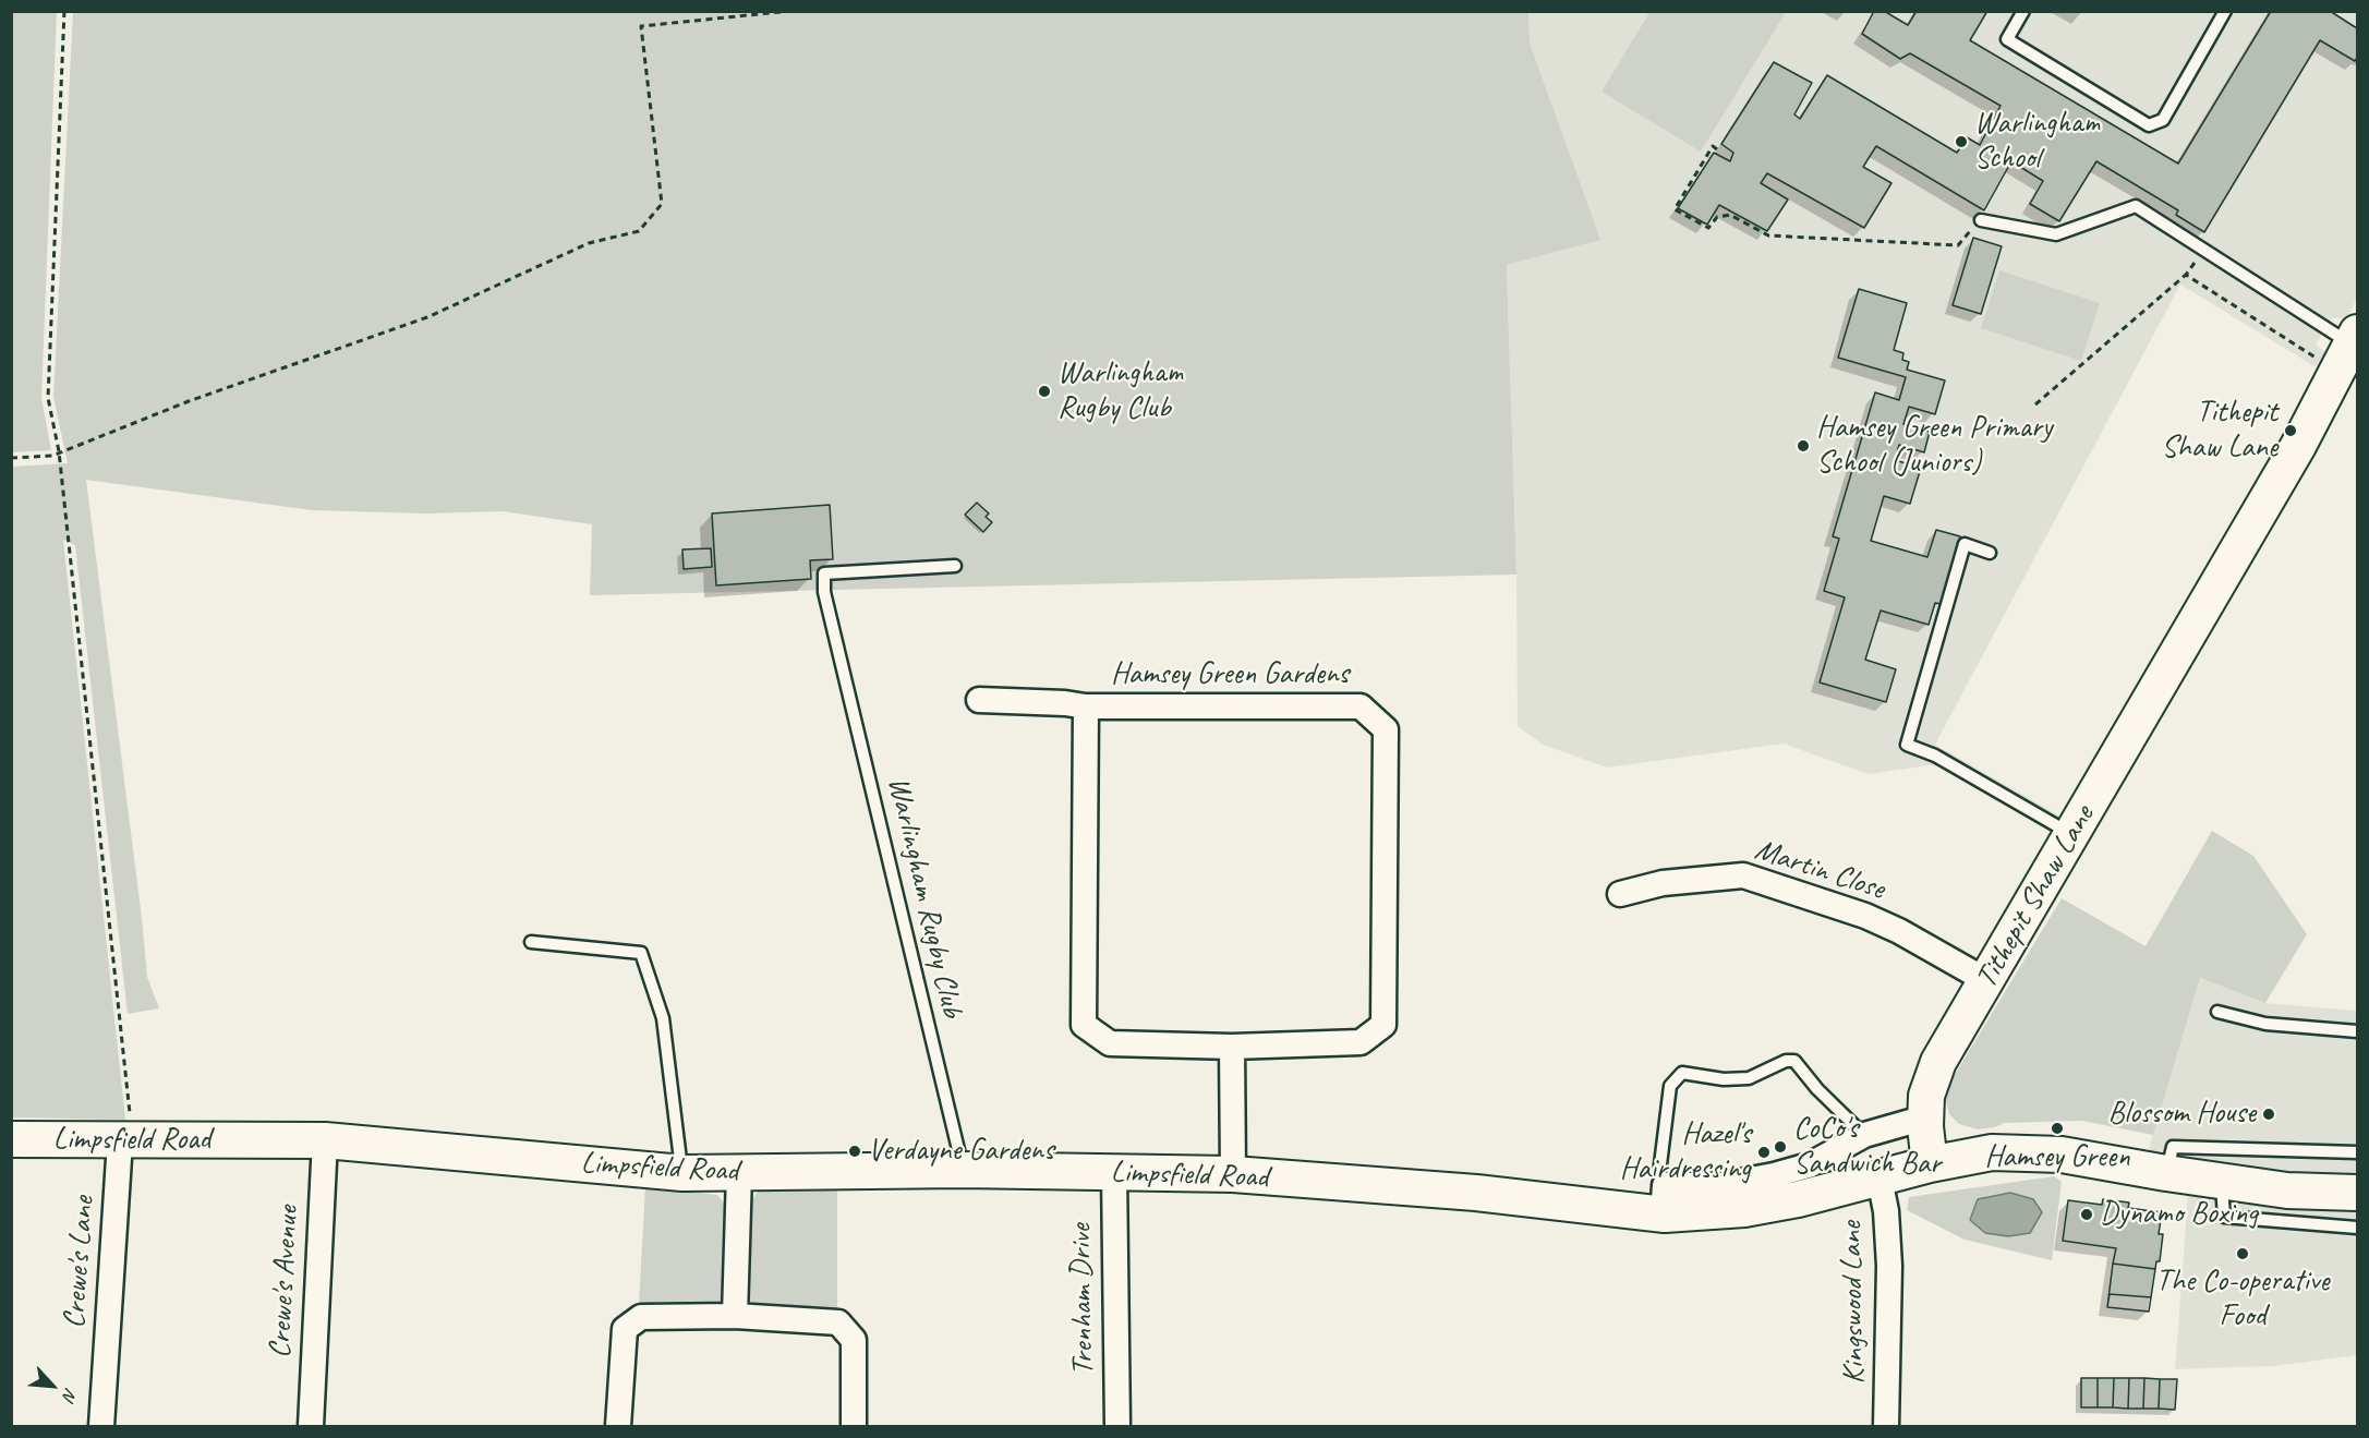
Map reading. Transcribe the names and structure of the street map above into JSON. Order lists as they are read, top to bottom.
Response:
{
  "streets": {
    "main road": ["Tithepit Shaw Lane", "Limpsfield Road"],
    "street": [
      "Hamsey Green Gardens",
      "Martin Close",
      "Crewe's Lane",
      "Crewe's Avenue",
      "Trenham Drive",
      "Kingswood Lane"
    ],
    "lane": ["Warlingham Rugby Club"]
  },
  "crossings": [
    ["Martin Close", "Tithepit Shaw Lane"],
    ["Warlingham Rugby Club", "Limpsfield Road"],
    ["Tithepit Shaw Lane", "Limpsfield Road"],
    ["Limpsfield Road", "Crewe's Lane"],
    ["Limpsfield Road", "Crewe's Avenue"],
    ["Limpsfield Road", "Trenham Drive"],
    ["Limpsfield Road", "Kingswood Lane"]
  ],
  "places": [
    "Warlingham School",
    "Warlingham Rugby Club",
    "Tithepit Shaw Lane",
    "Hamsey Green Primary School (Juniors)",
    "Blossom House",
    "Hamsey Green",
    "CoCo's Sandwich Bar",
    "Verdayne Gardens",
    "Hazel's Hairdressing",
    "Dynamo Boxing",
    "The Co-operative Food"
  ],
  "north": "bottom right"
}
